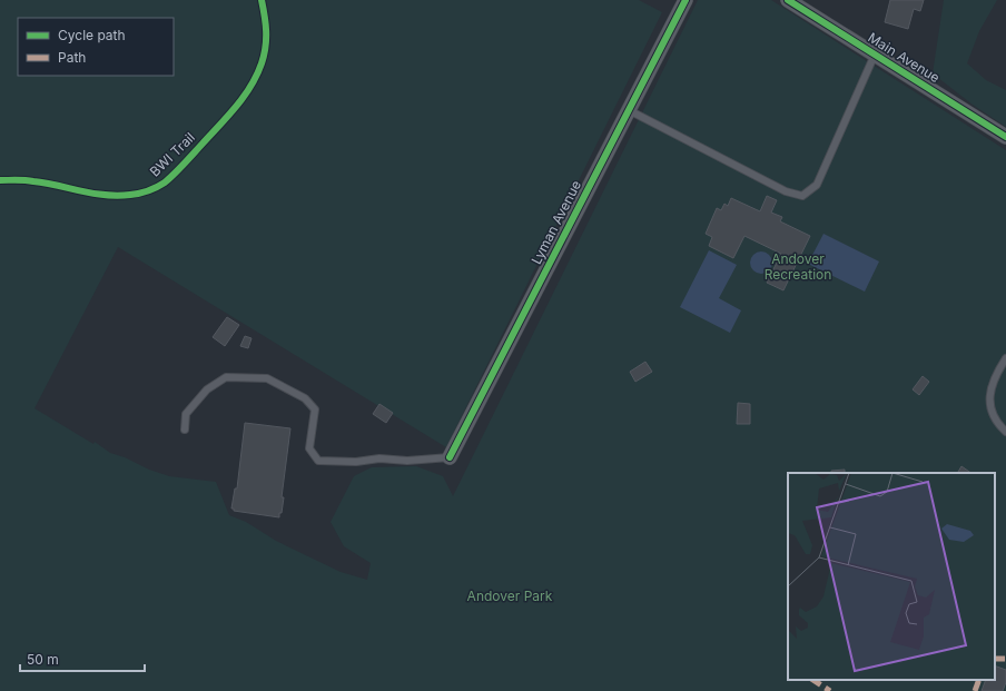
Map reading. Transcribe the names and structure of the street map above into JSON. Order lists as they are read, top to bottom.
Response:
{
  "streets": {
    "street": ["Main Avenue", "Lyman Avenue"],
    "cycle path": ["BWI Trail"]
  },
  "parks": ["Andover Recreation", "Andover Park"],
  "legend": ["Cycle path", "Path"],
  "scale_bar": "50 m"
}
